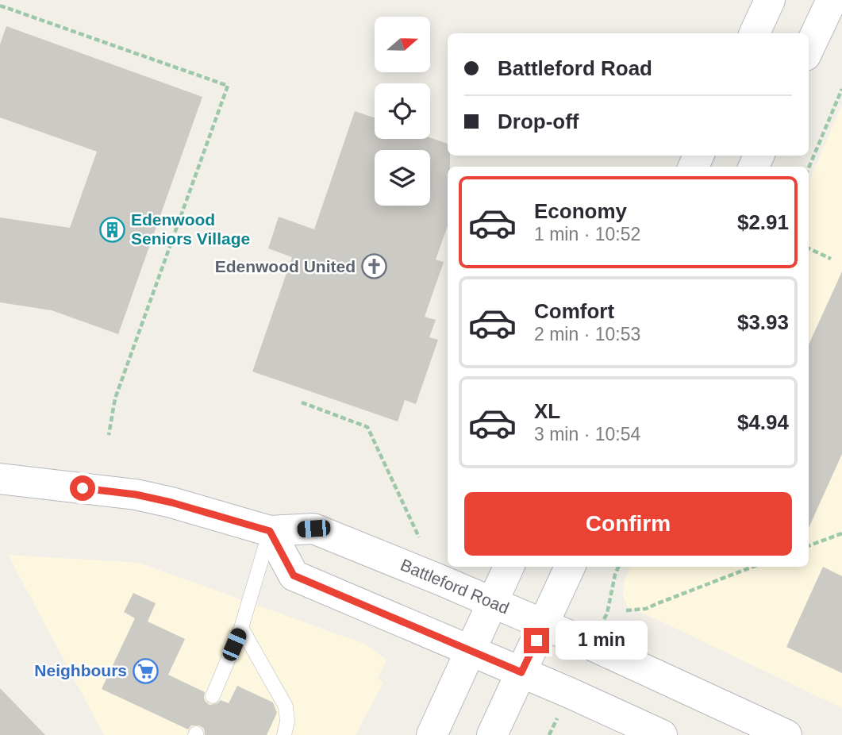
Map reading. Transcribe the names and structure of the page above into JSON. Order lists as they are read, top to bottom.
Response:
{
  "streets": {
    "street": ["Battleford Road"]
  },
  "places": {
    "building": ["Edenwood Seniors Village"],
    "church": ["Edenwood United"],
    "supermarket": ["Neighbours"]
  },
  "north": "right",
  "page": {
    "banner": ["Battleford Road", "Drop-off"],
    "list": [
      {
        "name": "Economy",
        "note": "1 min · 10:52",
        "value": "$2.91"
      },
      {
        "name": "Comfort",
        "note": "2 min · 10:53",
        "value": "$3.93"
      },
      {
        "name": "XL",
        "note": "3 min · 10:54",
        "value": "$4.94"
      }
    ],
    "buttons": "Confirm",
    "bubble": "1 min"
  }
}
